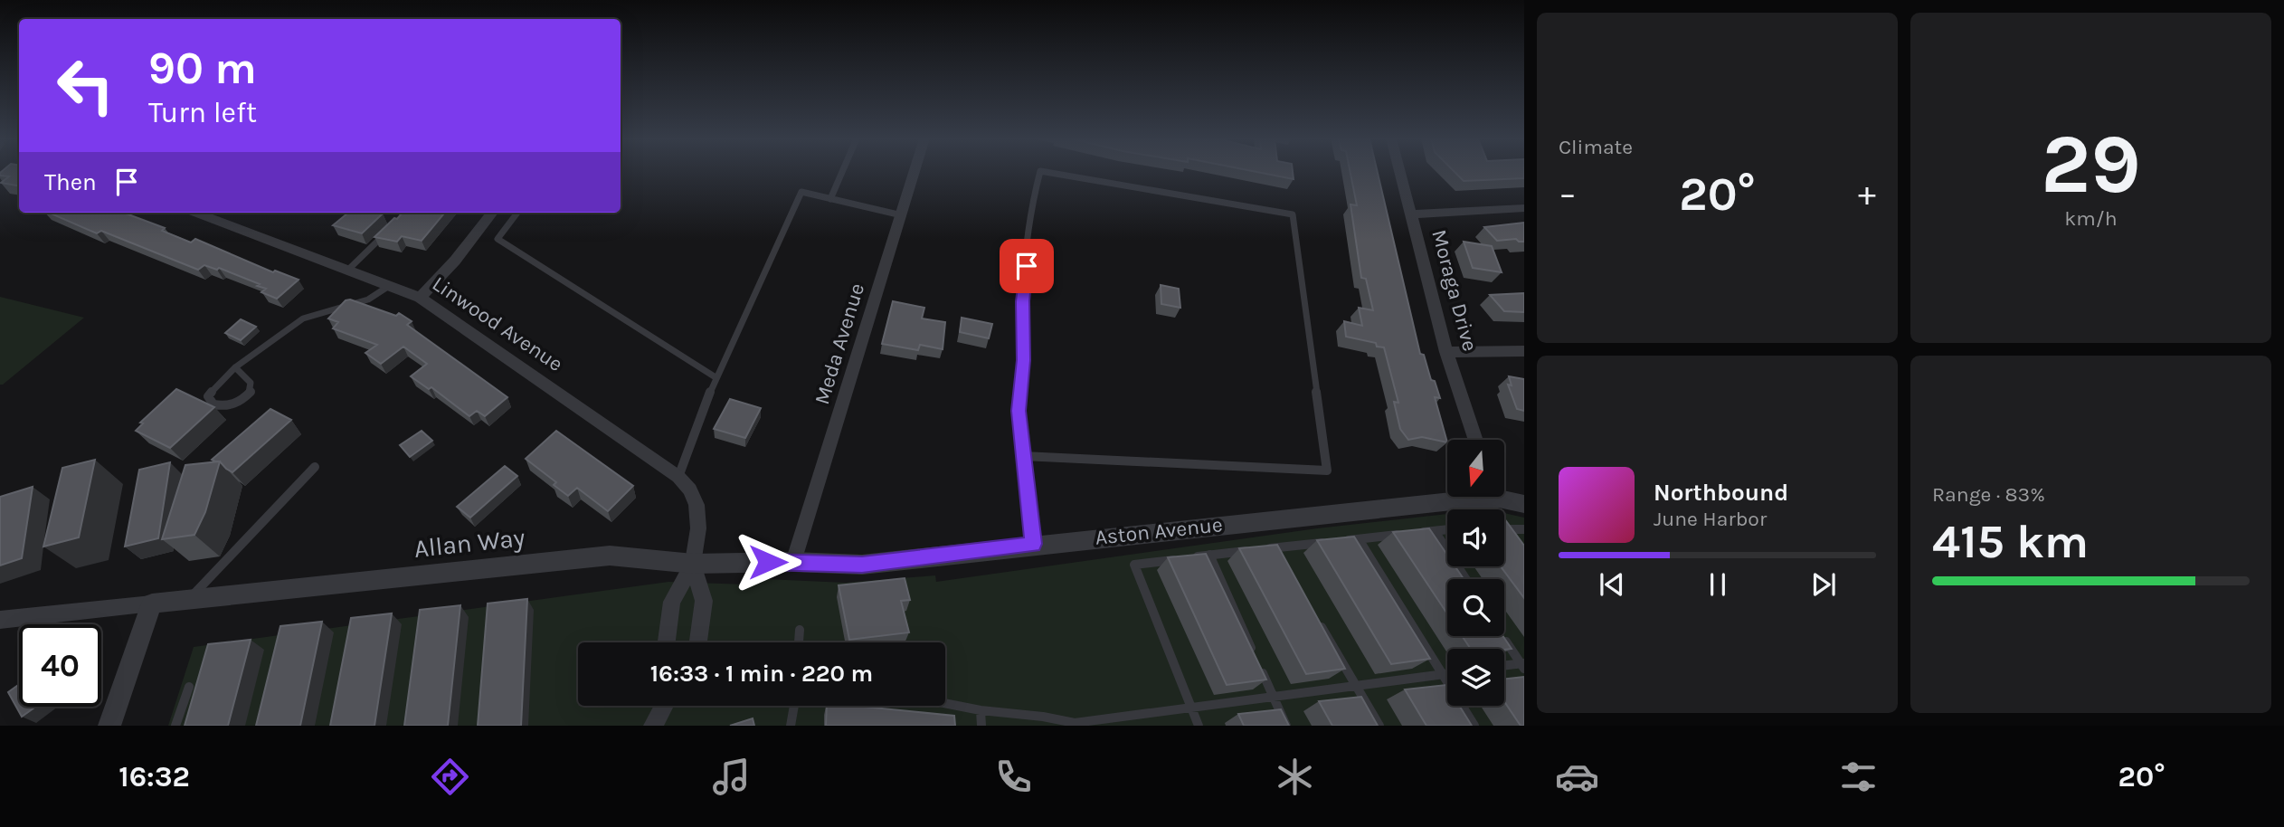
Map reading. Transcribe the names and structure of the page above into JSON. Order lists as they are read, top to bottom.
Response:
{
  "streets": {
    "street": [
      "Moraga Drive",
      "Linwood Avenue",
      "Meda Avenue",
      "Aston Avenue",
      "Allan Way"
    ]
  },
  "crossings": [
    ["Linwood Avenue", "Allan Way"],
    ["Meda Avenue", "Aston Avenue"],
    ["Meda Avenue", "Allan Way"],
    ["Aston Avenue", "Allan Way"]
  ],
  "north": "bottom",
  "page": {
    "tile": [
      "Climate",
      ["29", "km/h"],
      ["Range · 83%", "415 km"]
    ],
    "turn": ["90 m", "Turn left"],
    "then": "Then",
    "heat": ["−", "20°", "+"],
    "song": ["Northbound", "June Harbor"],
    "limit": "40",
    "trip": "16:33 · 1 min · 220 m",
    "tabs": ["16:32", "20°"]
  }
}
